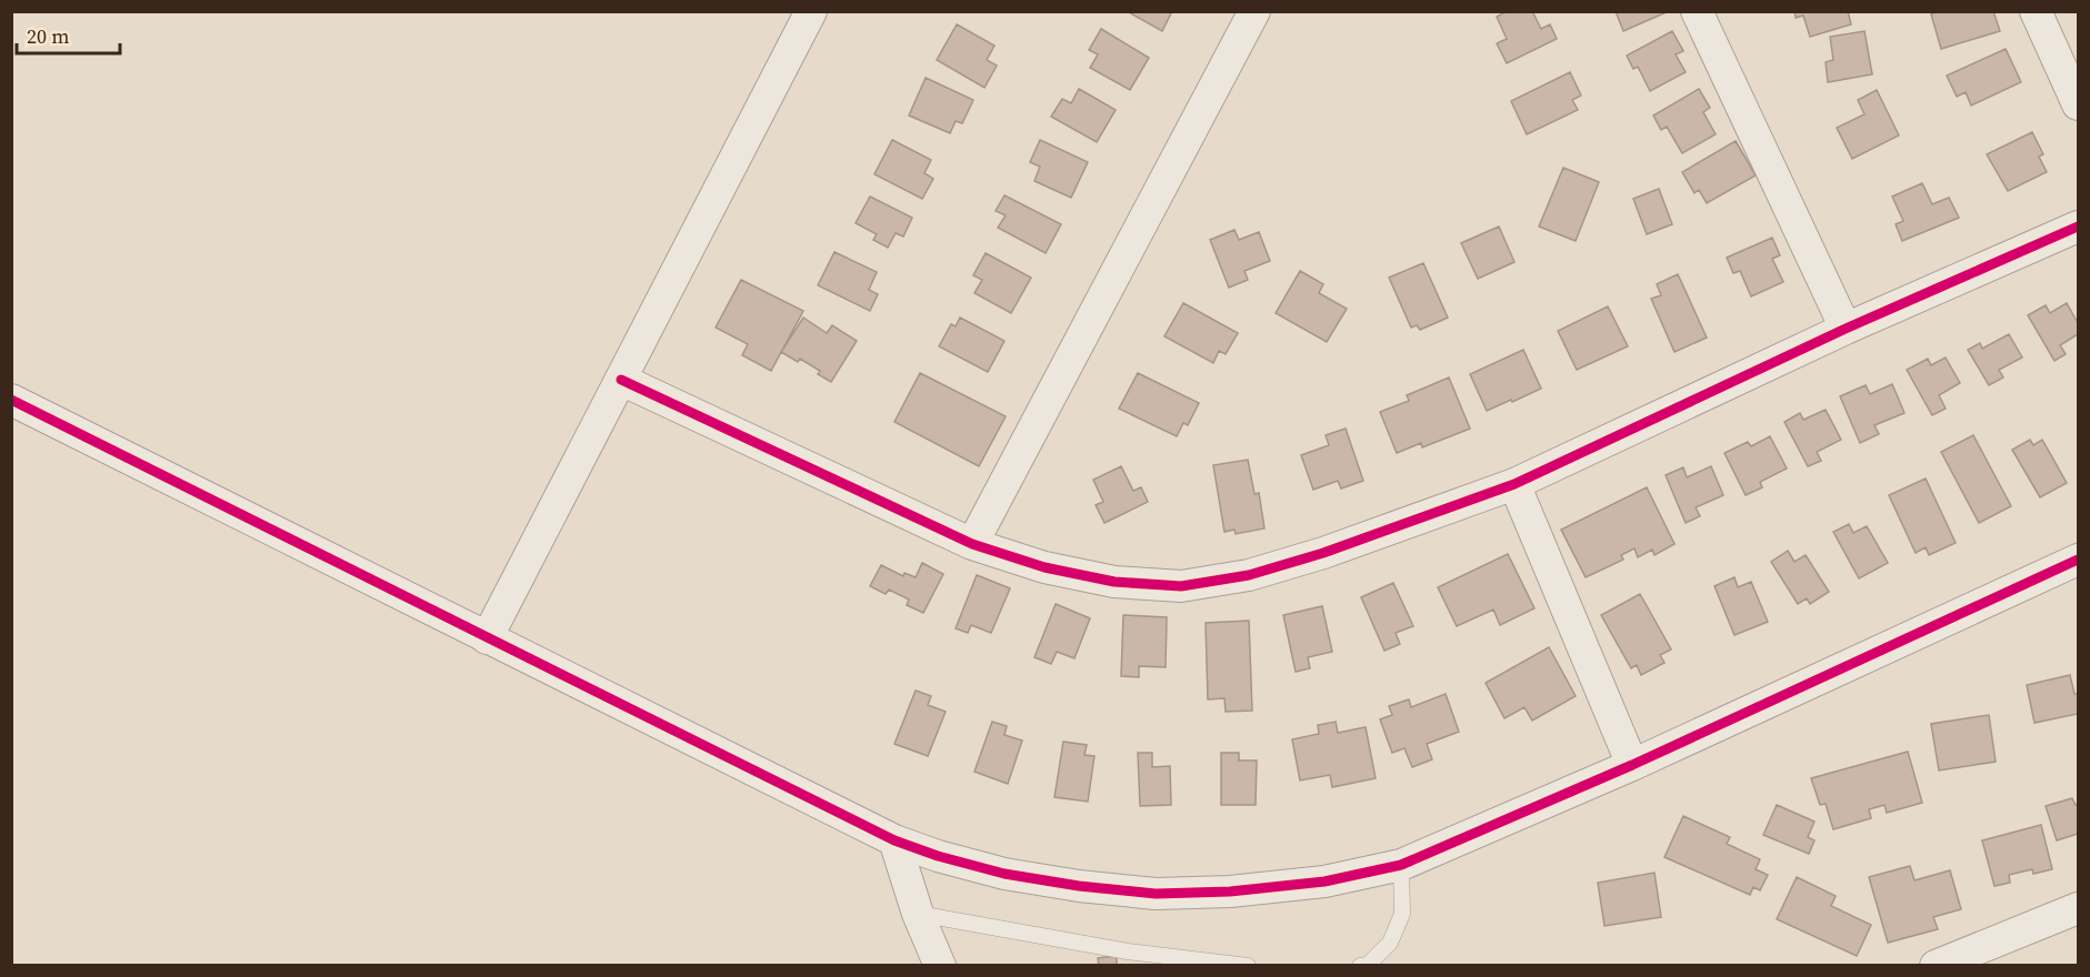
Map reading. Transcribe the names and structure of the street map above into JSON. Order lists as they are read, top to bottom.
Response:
{
  "scale_bar": "20 m"
}
